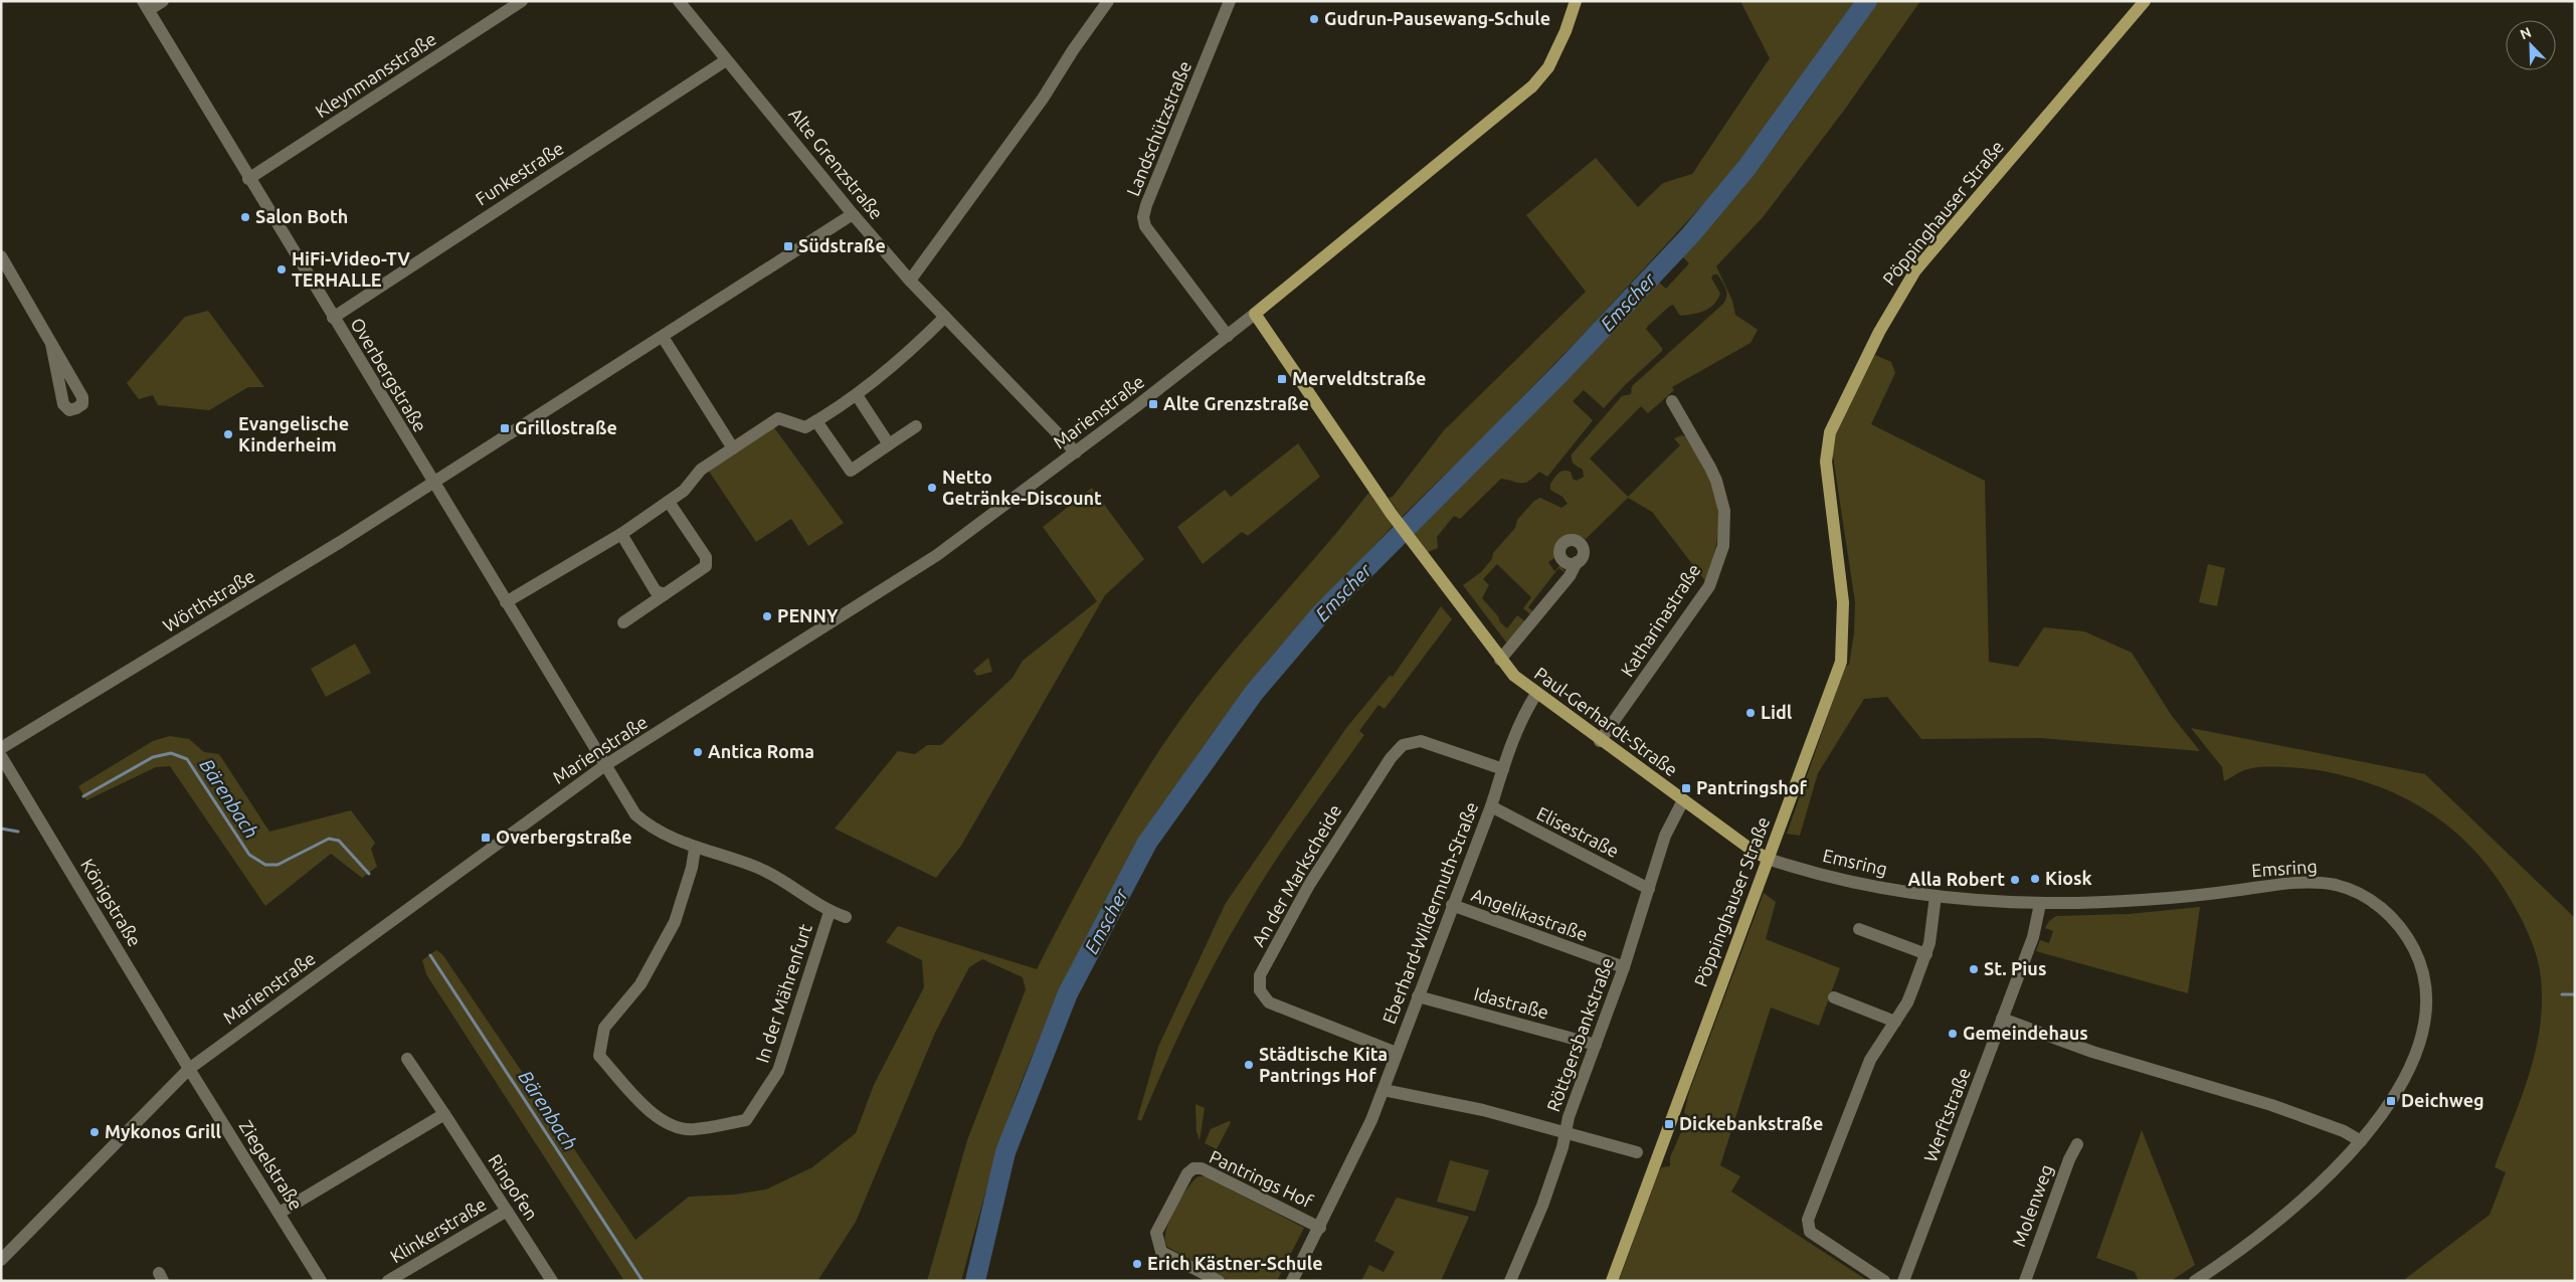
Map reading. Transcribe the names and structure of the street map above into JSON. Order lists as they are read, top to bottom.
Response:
{
  "streets": {
    "main road": ["Pöppinghauser Straße", "Paul-Gerhardt-Straße"],
    "street": [
      "Kleynmansstraße",
      "Landschützstraße",
      "Alte Grenzstraße",
      "Funkestraße",
      "Overbergstraße",
      "Marienstraße",
      "Wörthstraße",
      "Katharinastraße",
      "Elisestraße",
      "Emsring",
      "An der Markscheide",
      "Königstraße",
      "Eberhard-Wildermuth-Straße",
      "Angelikastraße",
      "In der Mährenfurt",
      "Idastraße",
      "Röttgersbankstraße",
      "Werftstraße",
      "Ziegelstraße",
      "Pantrings Hof",
      "Ringofen",
      "Molenweg",
      "Klinkerstraße"
    ]
  },
  "crossings": [
    ["Kleynmansstraße", "Overbergstraße"],
    ["Landschützstraße", "Marienstraße"],
    ["Alte Grenzstraße", "Funkestraße"],
    ["Alte Grenzstraße", "Marienstraße"],
    ["Funkestraße", "Overbergstraße"],
    ["Pöppinghauser Straße", "Paul-Gerhardt-Straße"],
    ["Pöppinghauser Straße", "Emsring"],
    ["Overbergstraße", "Marienstraße"],
    ["Overbergstraße", "Wörthstraße"],
    ["Overbergstraße", "In der Mährenfurt"],
    ["Marienstraße", "Paul-Gerhardt-Straße"],
    ["Marienstraße", "Königstraße"],
    ["Marienstraße", "In der Mährenfurt"],
    ["Marienstraße", "Ziegelstraße"],
    ["Katharinastraße", "Paul-Gerhardt-Straße"],
    ["Paul-Gerhardt-Straße", "Emsring"],
    ["Paul-Gerhardt-Straße", "Eberhard-Wildermuth-Straße"],
    ["Paul-Gerhardt-Straße", "Röttgersbankstraße"],
    ["Elisestraße", "Eberhard-Wildermuth-Straße"],
    ["Elisestraße", "Röttgersbankstraße"],
    ["Emsring", "Werftstraße"],
    ["An der Markscheide", "Eberhard-Wildermuth-Straße"],
    ["Königstraße", "Ziegelstraße"],
    ["Eberhard-Wildermuth-Straße", "Angelikastraße"],
    ["Eberhard-Wildermuth-Straße", "Idastraße"],
    ["Eberhard-Wildermuth-Straße", "Pantrings Hof"],
    ["Angelikastraße", "Röttgersbankstraße"],
    ["Idastraße", "Röttgersbankstraße"],
    ["Ringofen", "Klinkerstraße"]
  ],
  "water": ["Emscher", "Bärenbach"],
  "places": {
    "other": [
      "Gudrun-Pausewang-Schule",
      "Salon Both",
      "HiFi-Video-TV TERHALLE",
      "Evangelische Kinderheim",
      "Netto Getränke-Discount",
      "PENNY",
      "Lidl",
      "Antica Roma",
      "Kiosk",
      "Alla Robert",
      "St. Pius",
      "Gemeindehaus",
      "Städtische Kita Pantrings Hof",
      "Mykonos Grill",
      "Erich Kästner-Schule"
    ],
    "transit": [
      "Südstraße",
      "Merveldtstraße",
      "Alte Grenzstraße",
      "Grillostraße",
      "Pantringshof",
      "Overbergstraße",
      "Deichweg",
      "Dickebankstraße"
    ]
  },
  "north": "top left"
}
